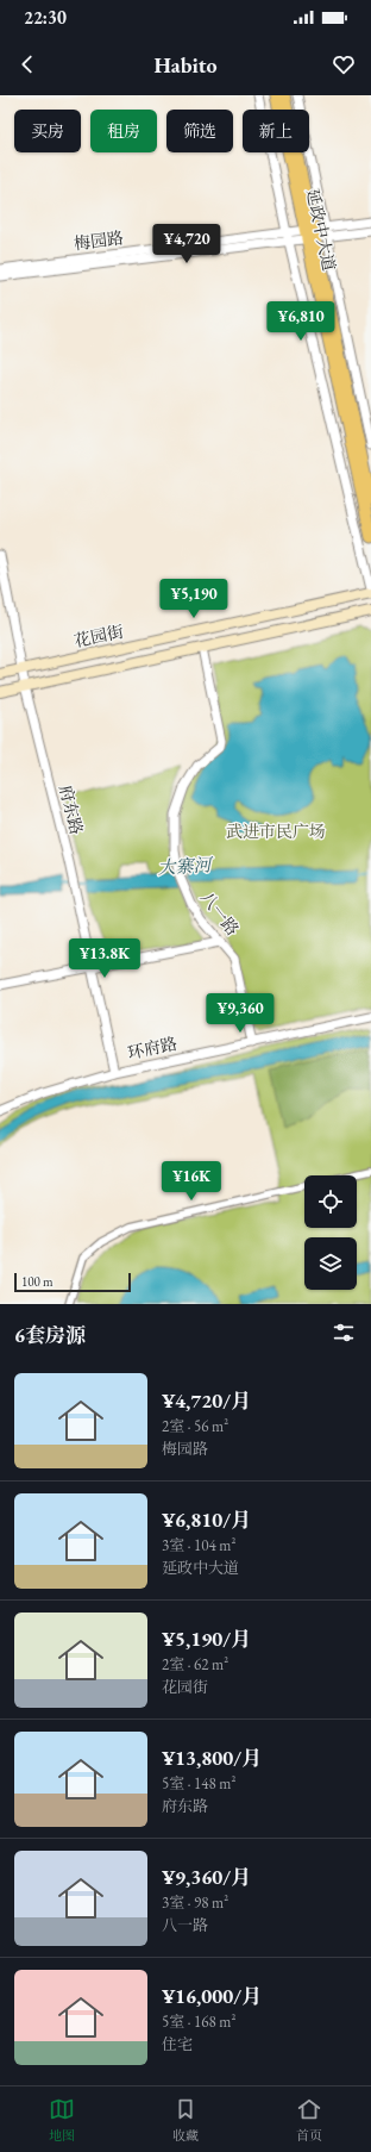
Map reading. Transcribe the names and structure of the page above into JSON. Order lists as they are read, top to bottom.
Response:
{
  "streets": {
    "main road": ["延政中大道", "花园街"],
    "street": [
      "梅园路",
      "府东路",
      "八一路",
      "环府路"
    ]
  },
  "crossings": [
    ["延政中大道", "梅园路"],
    ["花园街", "府东路"],
    ["花园街", "八一路"],
    ["府东路", "环府路"],
    ["八一路", "环府路"]
  ],
  "water": ["大寨河"],
  "parks": ["武进市民广场"],
  "scale_bar": "100 m",
  "page": {
    "status": "22:30",
    "header": "Habito",
    "chip": [
      "买房",
      "租房",
      "筛选",
      "新上"
    ],
    "price": [
      "¥4,720",
      "¥6,810",
      "¥5,190",
      "¥13.8K",
      "¥9,360",
      "¥16K"
    ],
    "scale": "100 m",
    "heading": "6套房源",
    "list": [
      {
        "name": "¥4,720/月",
        "note": "2室 · 56 m² · 梅园路"
      },
      {
        "name": "¥6,810/月",
        "note": "3室 · 104 m² · 延政中大道"
      },
      {
        "name": "¥5,190/月",
        "note": "2室 · 62 m² · 花园街"
      },
      {
        "name": "¥13,800/月",
        "note": "5室 · 148 m² · 府东路"
      },
      {
        "name": "¥9,360/月",
        "note": "3室 · 98 m² · 八一路"
      },
      {
        "name": "¥16,000/月",
        "note": "5室 · 168 m² · 住宅"
      }
    ],
    "tabs": ["地图", "收藏", "首页"]
  }
}
